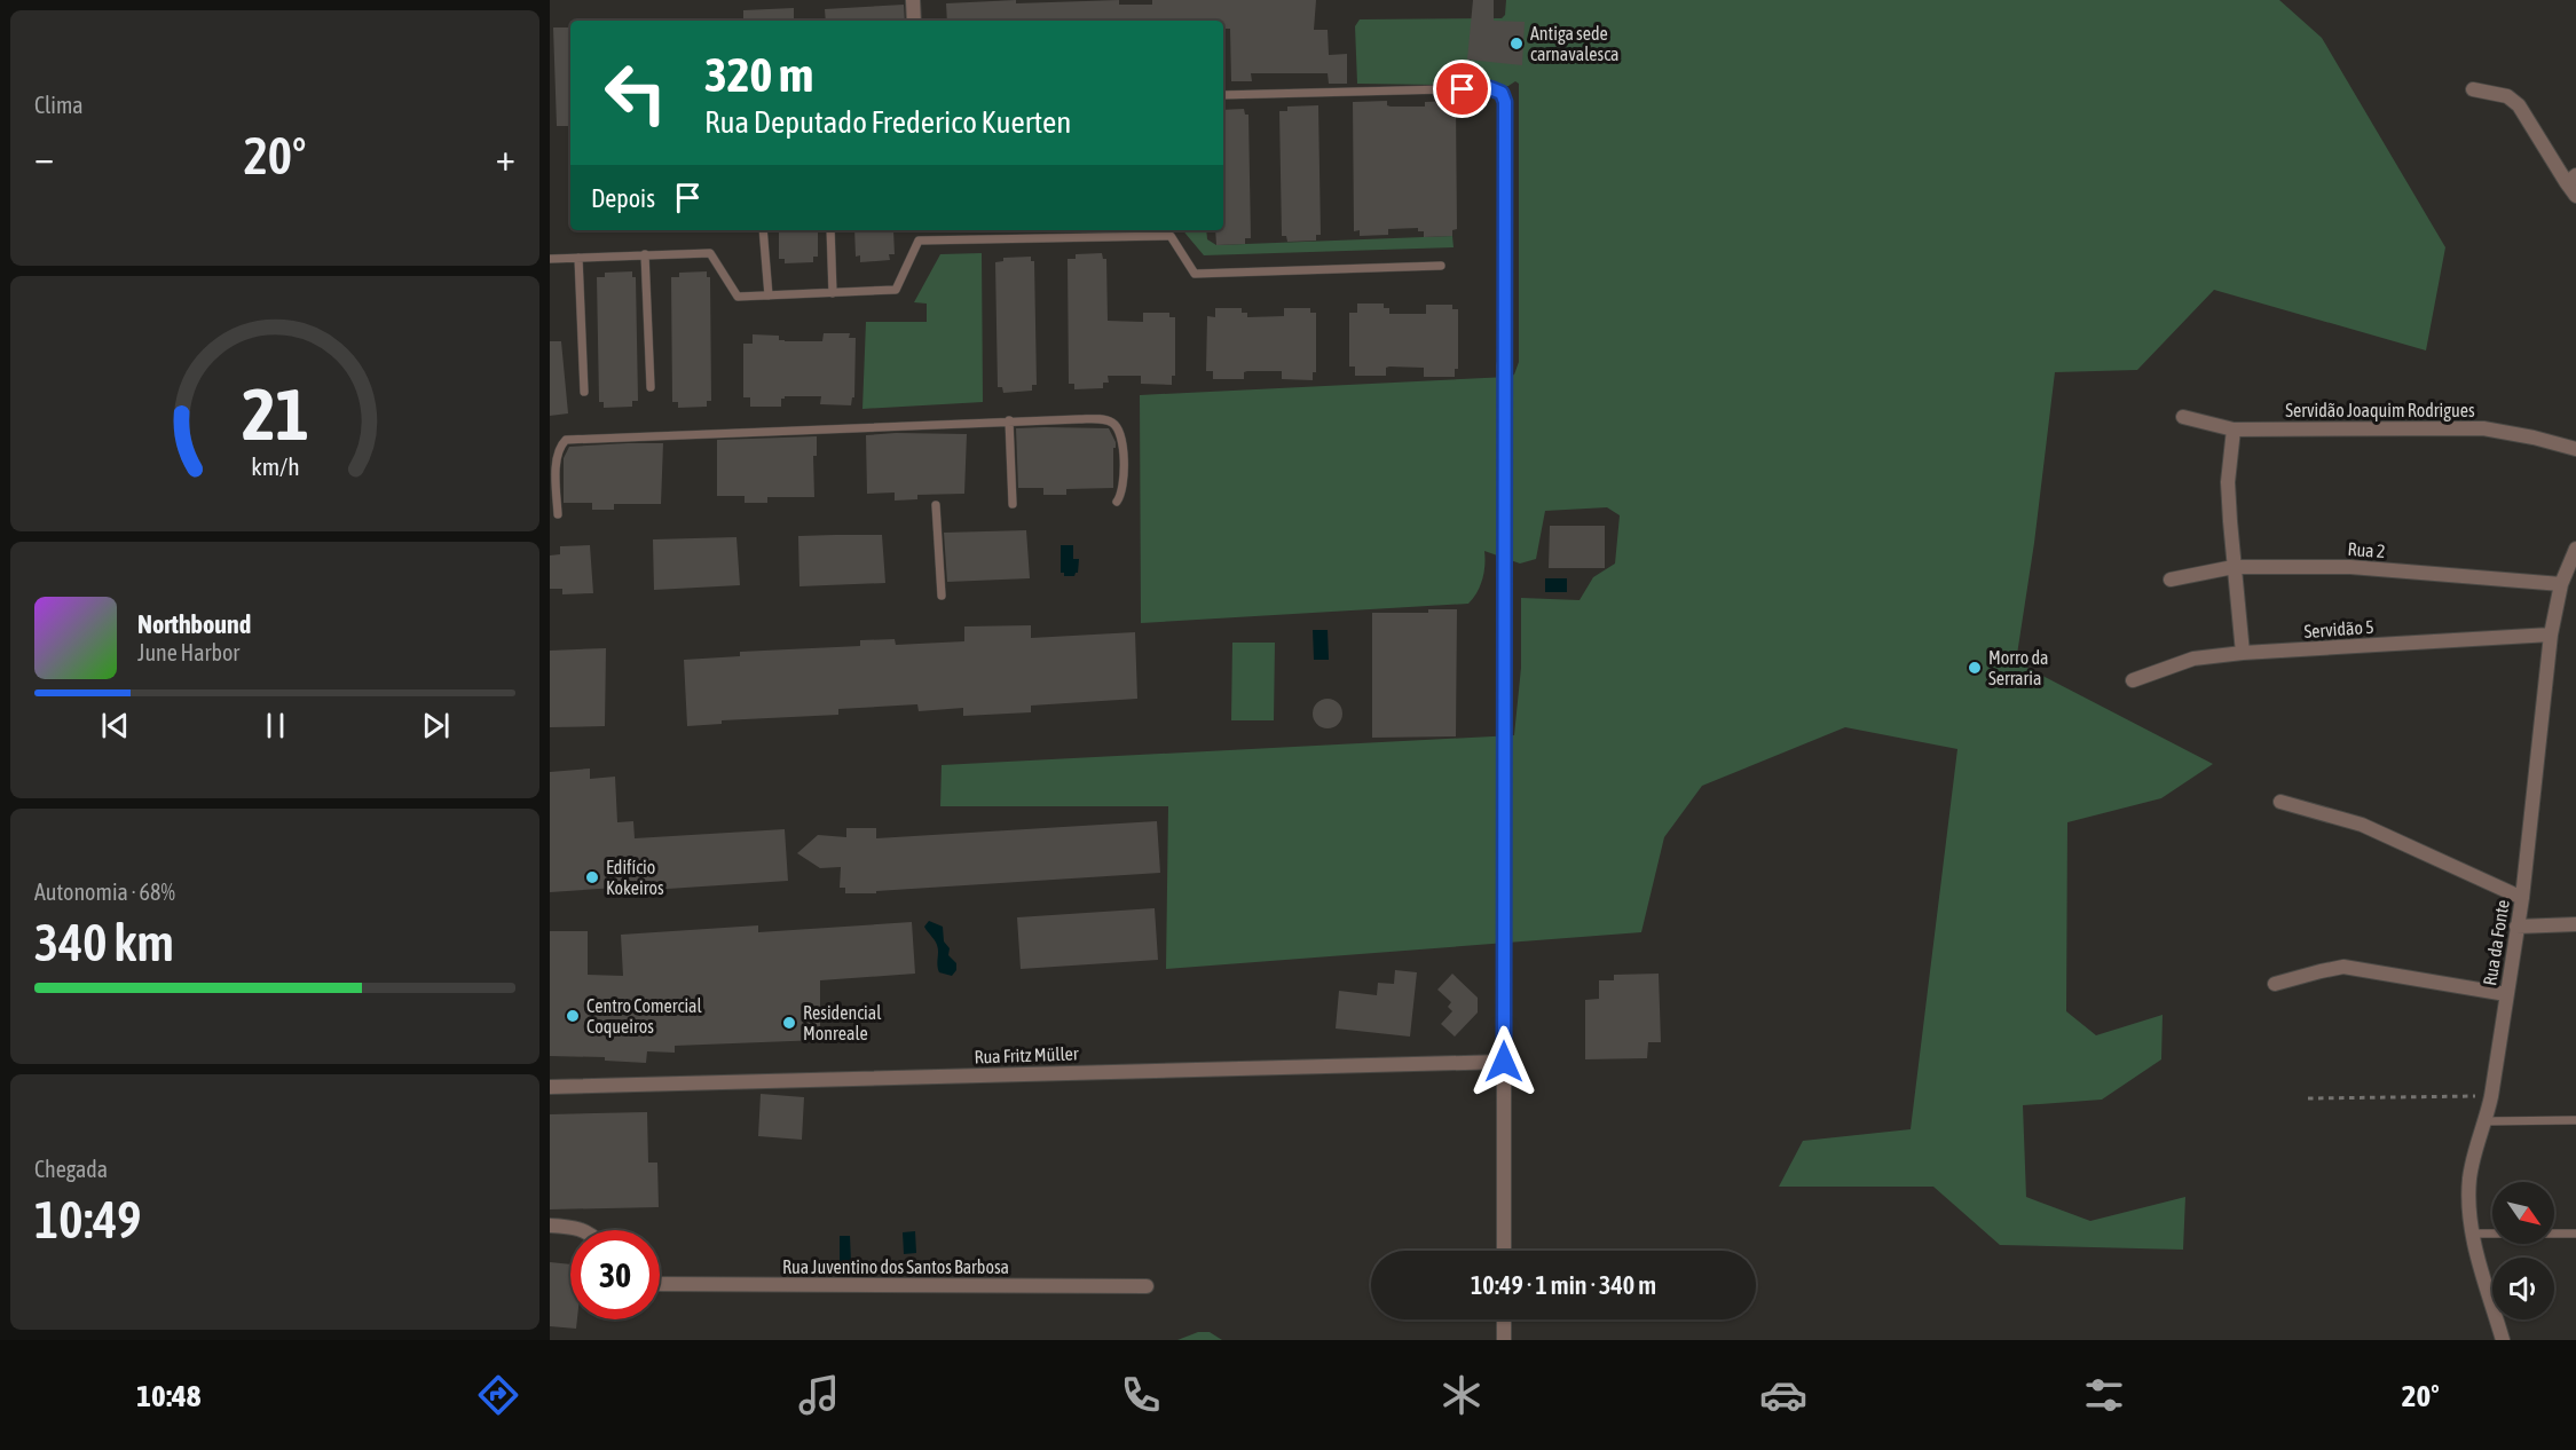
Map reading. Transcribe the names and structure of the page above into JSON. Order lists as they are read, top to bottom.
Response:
{
  "streets": {
    "street": [
      "Servidão Joaquim Rodrigues",
      "Rua 2",
      "Servidão 5",
      "Rua da Fonte",
      "Rua Fritz Müller",
      "Rua Juventino dos Santos Barbosa"
    ]
  },
  "crossings": [
    ["Rua 2", "Rua da Fonte"],
    ["Servidão 5", "Rua da Fonte"]
  ],
  "places": [
    "Antiga sede carnavalesca",
    "Morro da Serraria",
    "Edifício Kokeiros",
    "Centro Comercial Coqueiros",
    "Residencial Monreale"
  ],
  "north": "bottom right",
  "page": {
    "tile": [
      "Clima",
      ["Autonomia · 68%", "340 km"],
      ["Chegada", "10:49"]
    ],
    "turn": ["320 m", "Rua Deputado Frederico Kuerten"],
    "heat": ["−", "20°", "+"],
    "then": "Depois",
    "song": ["Northbound", "June Harbor"],
    "limit": "30",
    "trip": "10:49 · 1 min · 340 m",
    "tabs": ["10:48", "20°"],
    "gauge": ["21", "km/h"]
  }
}
